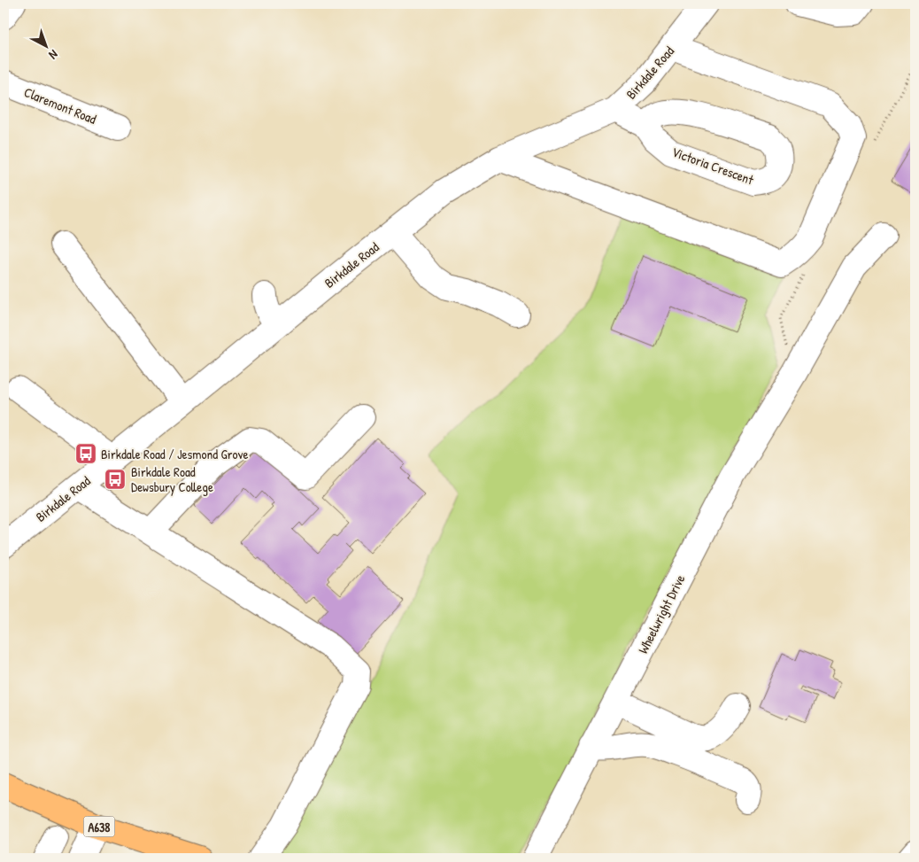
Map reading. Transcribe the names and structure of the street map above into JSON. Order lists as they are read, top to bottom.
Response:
{
  "streets": {
    "main road": ["A638"],
    "street": [
      "Birkdale Road",
      "Claremont Road",
      "Victoria Crescent",
      "Wheelwright Drive"
    ]
  },
  "crossings": [
    ["Birkdale Road", "Victoria Crescent"]
  ],
  "places": {
    "bus stop": ["Birkdale Road / Jesmond Grove", "Birkdale Road Dewsbury College"]
  },
  "north": "bottom right"
}
